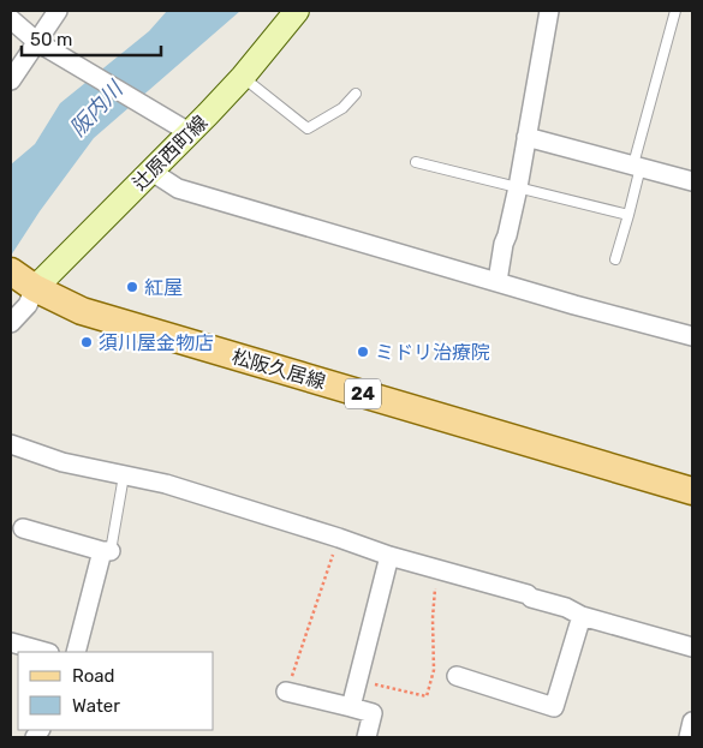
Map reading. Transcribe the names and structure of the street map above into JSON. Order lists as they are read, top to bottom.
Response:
{
  "streets": {
    "main road": ["辻原西町線", "松阪久居線", "24"]
  },
  "crossings": [
    ["辻原西町線", "松阪久居線"]
  ],
  "water": ["阪内川"],
  "places": ["紅屋", "須川屋金物店", "ミドリ治療院"],
  "legend": ["Road", "Water"],
  "scale_bar": "50 m"
}
